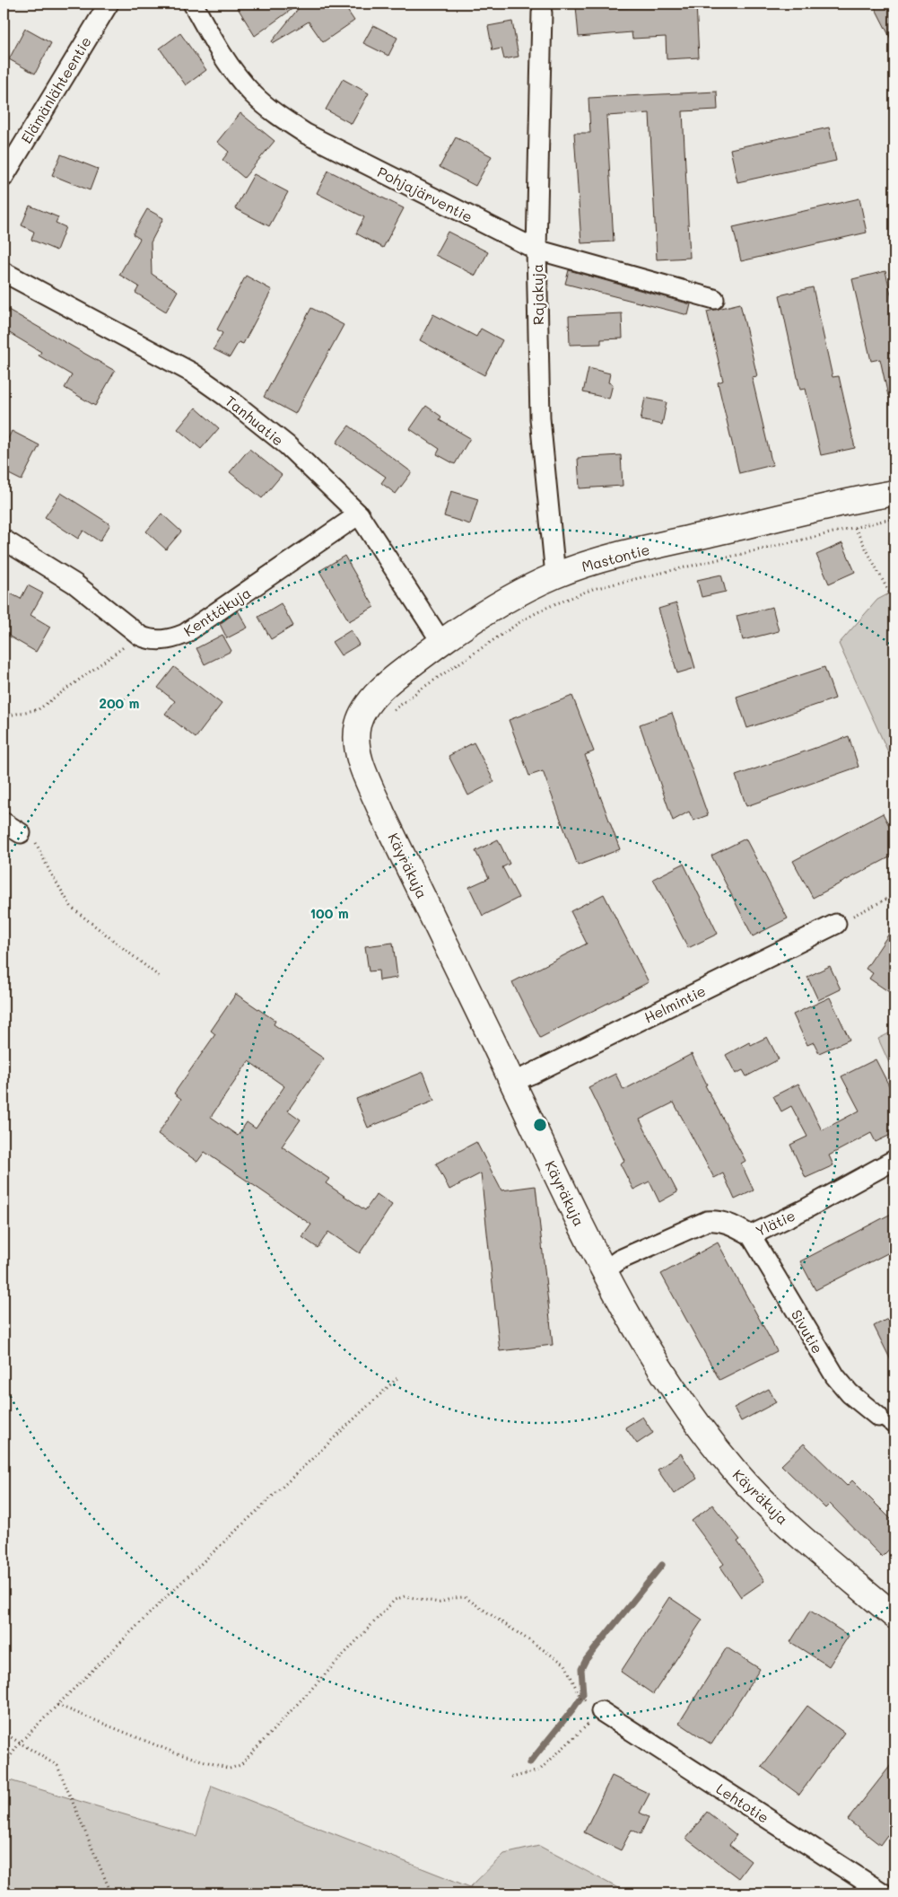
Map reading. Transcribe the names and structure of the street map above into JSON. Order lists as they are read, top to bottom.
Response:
{
  "streets": {
    "street": [
      "Elämänlähteentie",
      "Pohjajärventie",
      "Rajakuja",
      "Tanhuatie",
      "Mastontie",
      "Kenttäkuja",
      "Käyräkuja",
      "Helmintie",
      "Ylätie",
      "Sivutie",
      "Lehtotie"
    ]
  },
  "crossings": [
    ["Pohjajärventie", "Rajakuja"],
    ["Rajakuja", "Mastontie"],
    ["Tanhuatie", "Mastontie"],
    ["Tanhuatie", "Kenttäkuja"],
    ["Mastontie", "Käyräkuja"],
    ["Käyräkuja", "Helmintie"],
    ["Käyräkuja", "Ylätie"],
    ["Ylätie", "Sivutie"]
  ],
  "rings": ["200 m", "100 m"]
}
